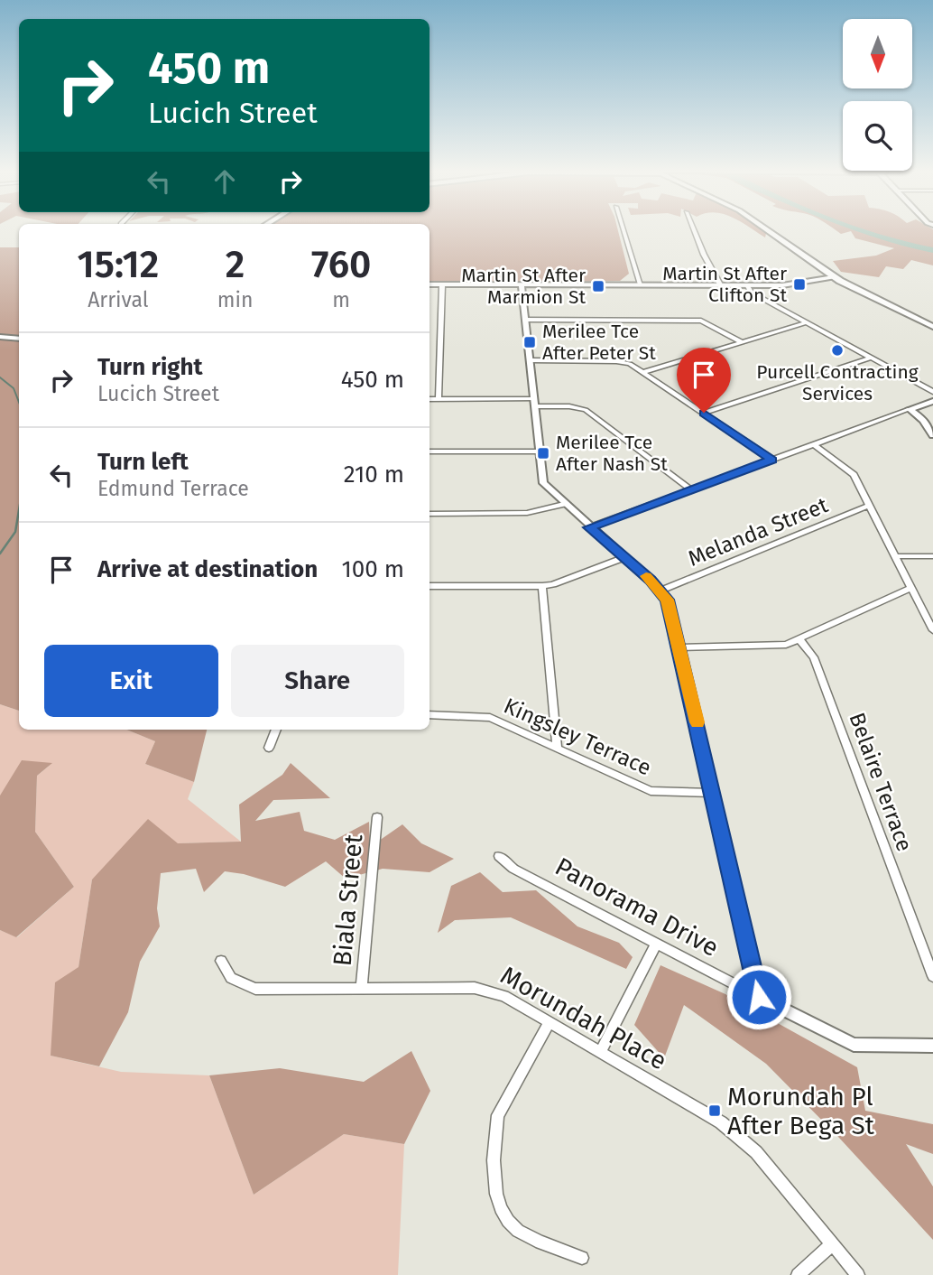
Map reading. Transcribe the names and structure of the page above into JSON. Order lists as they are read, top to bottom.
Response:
{
  "streets": {
    "street": [
      "Melanda Street",
      "Kingsley Terrace",
      "Belaire Terrace",
      "Biala Street",
      "Panorama Drive",
      "Morundah Place"
    ]
  },
  "crossings": [
    ["Biala Street", "Morundah Place"]
  ],
  "places": {
    "transit": [
      "Martin St After Clifton St",
      "Martin St After Marmion St",
      "Merilee Tce After Peter St",
      "Merilee Tce After Nash St",
      "Morundah Pl After Bega St"
    ],
    "other": ["Purcell Contracting Services"]
  },
  "north": "bottom",
  "page": {
    "turn": ["450 m", "Lucich Street"],
    "eta": [
      "15:12",
      "Arrival",
      "2",
      "min",
      "760",
      "m"
    ],
    "list": [
      {
        "name": "Turn right",
        "note": "Lucich Street",
        "value": "450 m"
      },
      {
        "name": "Turn left",
        "note": "Edmund Terrace",
        "value": "210 m"
      },
      {
        "name": "Arrive at destination",
        "value": "100 m"
      }
    ],
    "buttons": ["Exit", "Share"]
  }
}
